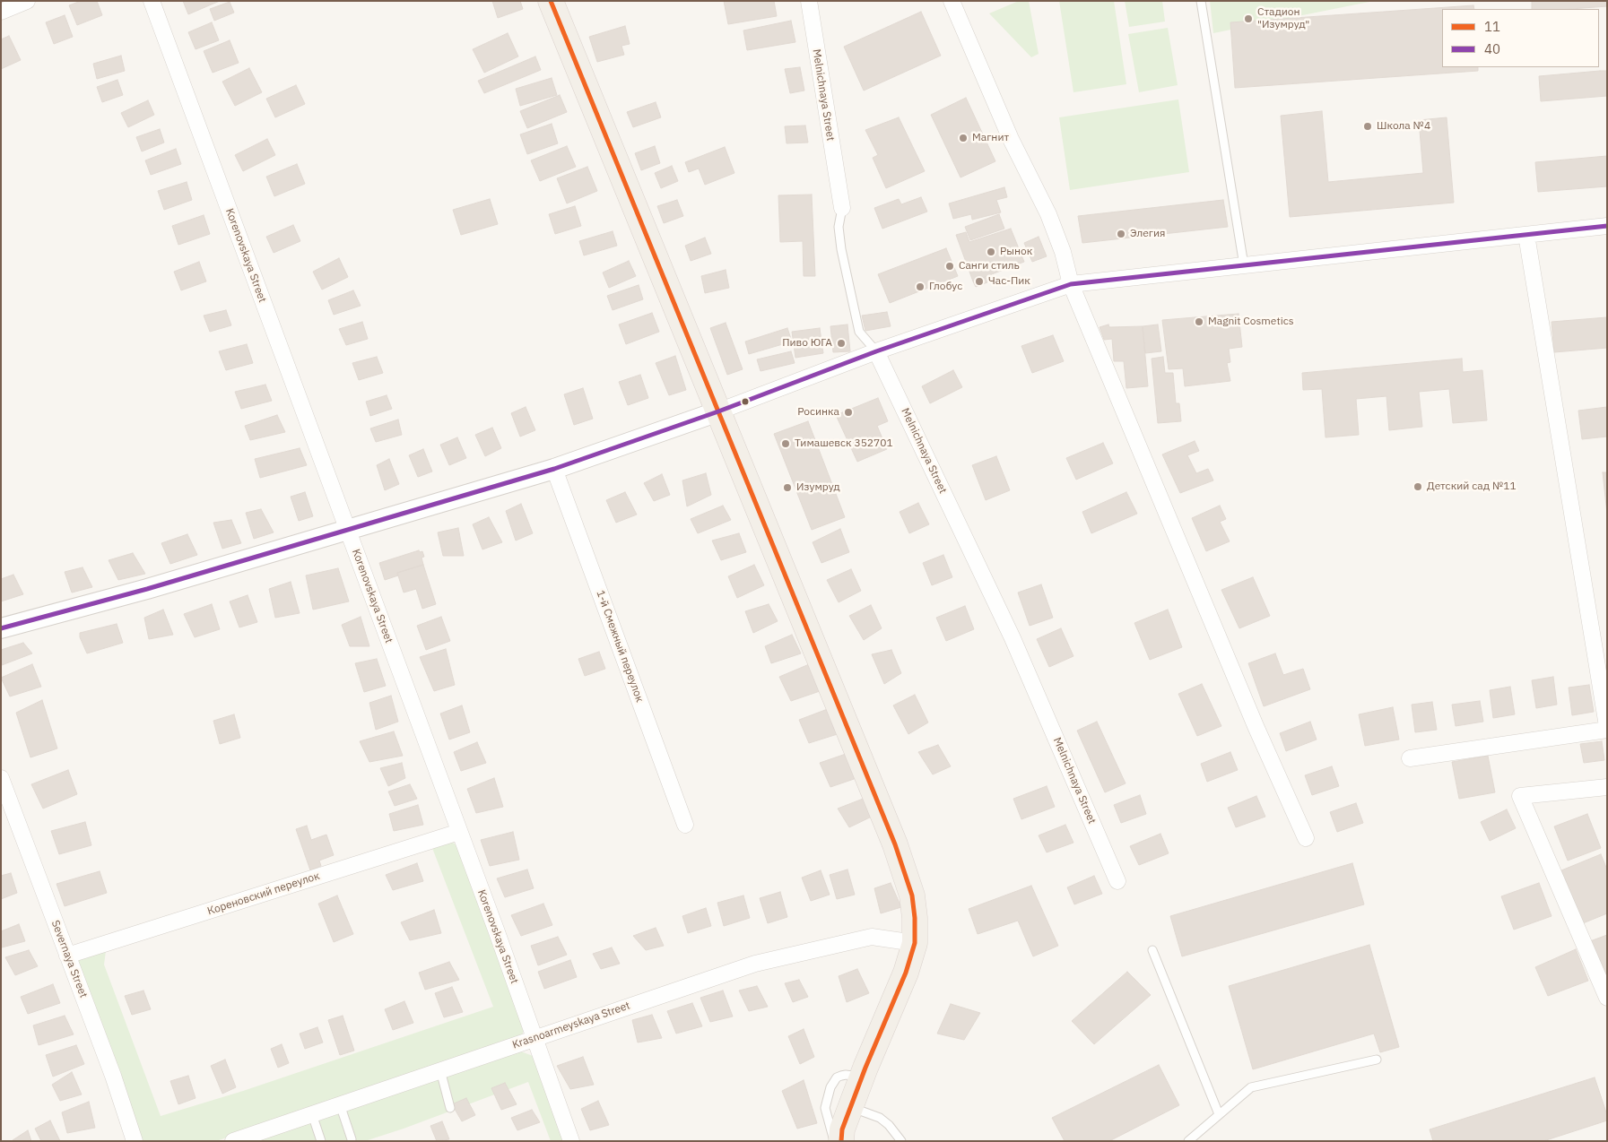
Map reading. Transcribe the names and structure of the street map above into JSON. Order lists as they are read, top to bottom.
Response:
{
  "streets": {
    "street": [
      "Melnichnaya Street",
      "Korenovskaya Street",
      "1-й Смежный переулок",
      "Кореновский переулок",
      "Severnaya Street",
      "Krasnoarmeyskaya Street"
    ]
  },
  "crossings": [
    ["Korenovskaya Street", "Кореновский переулок"],
    ["Korenovskaya Street", "Krasnoarmeyskaya Street"],
    ["Кореновский переулок", "Severnaya Street"]
  ],
  "places": [
    "Стадион \"Изумруд\"",
    "Школа №4",
    "Магнит",
    "Элегия",
    "Рынок",
    "Санги стиль",
    "Час-Пик",
    "Глобус",
    "Magnit Cosmetics",
    "Пиво ЮГА",
    "Росинка",
    "Тимашевск 352701",
    "Детский сад №11",
    "Изумруд"
  ],
  "lines": ["transit line 11", "transit line 40"],
  "legend": ["11", "40"]
}
